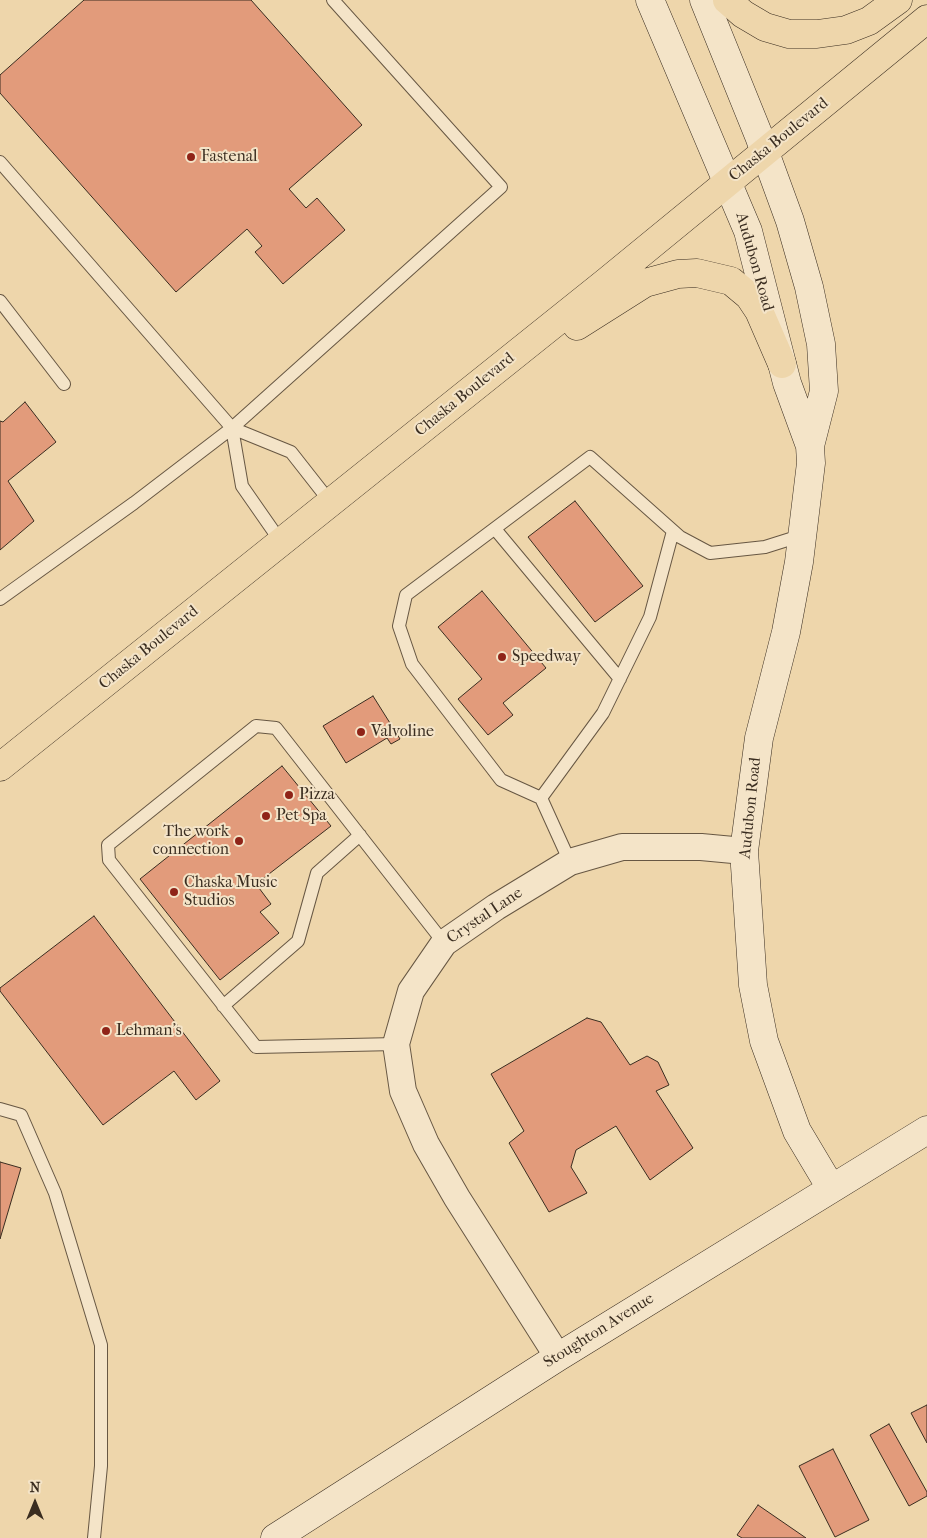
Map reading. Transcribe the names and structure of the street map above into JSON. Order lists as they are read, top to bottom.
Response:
{
  "streets": {
    "main road": ["Chaska Boulevard"],
    "street": ["Audubon Road", "Crystal Lane", "Stoughton Avenue"]
  },
  "crossings": [
    ["Chaska Boulevard", "Audubon Road"],
    ["Audubon Road", "Crystal Lane"],
    ["Audubon Road", "Stoughton Avenue"],
    ["Crystal Lane", "Stoughton Avenue"]
  ],
  "places": [
    "Fastenal",
    "Speedway",
    "Valvoline",
    "Pizza",
    "Pet Spa",
    "The work connection",
    "Chaska Music Studios",
    "Lehman's"
  ],
  "north": "top"
}
